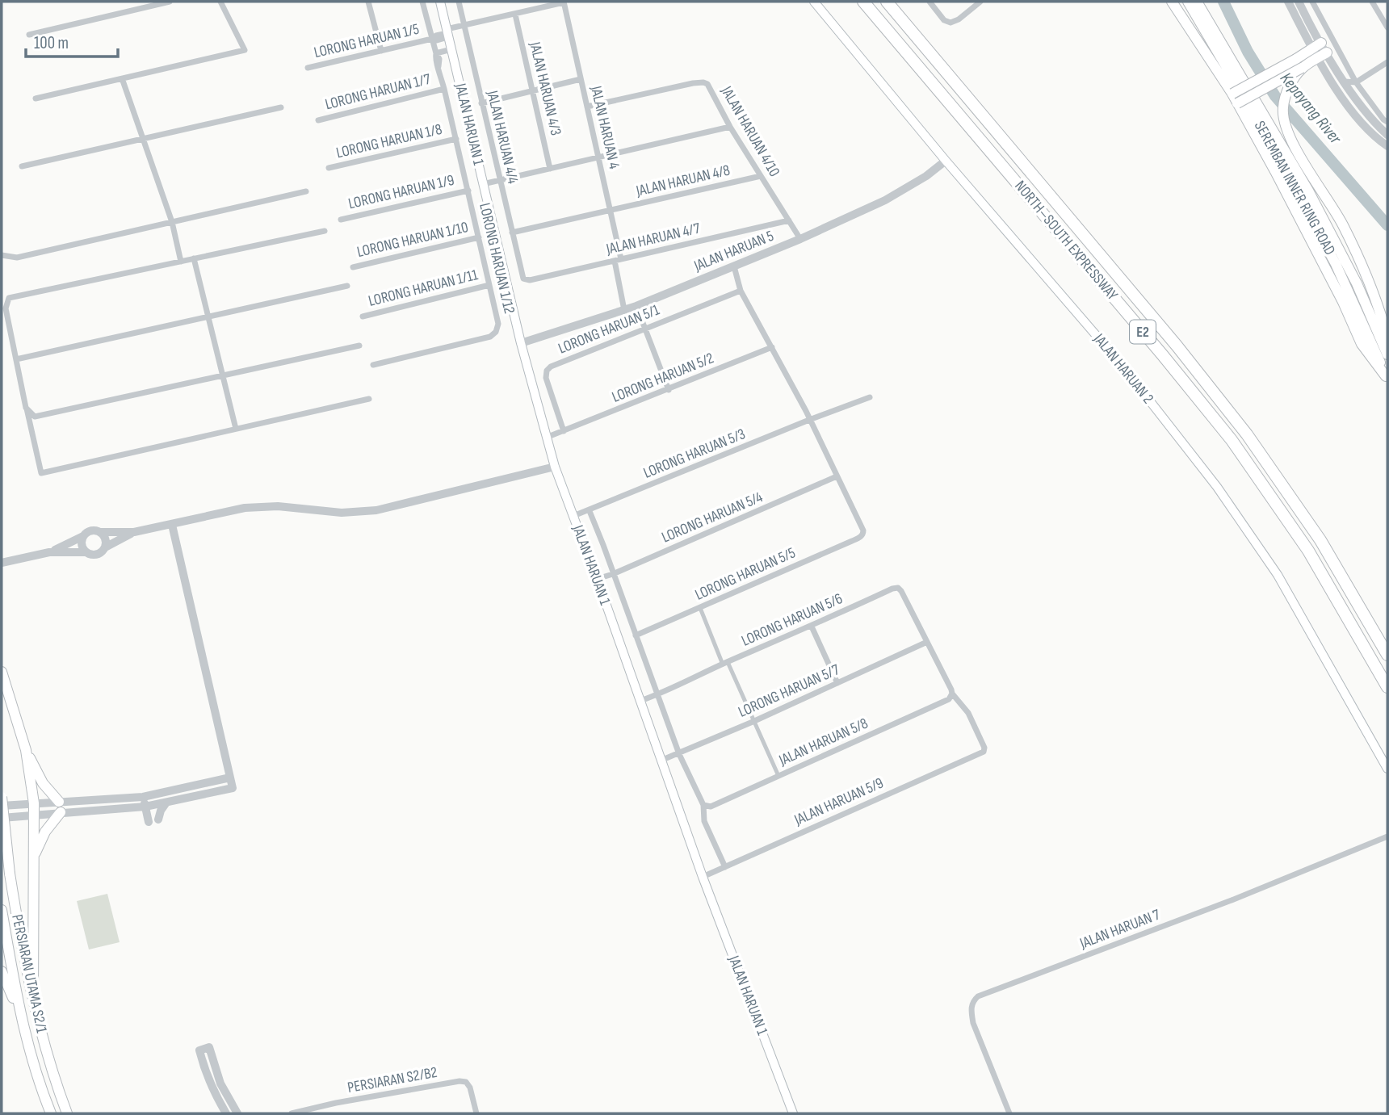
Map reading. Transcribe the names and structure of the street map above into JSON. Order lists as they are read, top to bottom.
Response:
{
  "streets": {
    "highway": ["NORTH–SOUTH EXPRESSWAY", "E2"],
    "main road": [
      "JALAN HARUAN 1",
      "SEREMBAN INNER RING ROAD",
      "JALAN HARUAN 2",
      "PERSIARAN UTAMA S2/1"
    ],
    "street": [
      "LORONG HARUAN 1/5",
      "JALAN HARUAN 4/3",
      "LORONG HARUAN 1/7",
      "JALAN HARUAN 4",
      "JALAN HARUAN 4/10",
      "JALAN HARUAN 4/4",
      "LORONG HARUAN 1/8",
      "JALAN HARUAN 4/8",
      "LORONG HARUAN 1/9",
      "JALAN HARUAN 4/7",
      "LORONG HARUAN 1/10",
      "JALAN HARUAN 5",
      "LORONG HARUAN 1/12",
      "LORONG HARUAN 1/11",
      "LORONG HARUAN 5/1",
      "LORONG HARUAN 5/2",
      "LORONG HARUAN 5/3",
      "LORONG HARUAN 5/4",
      "LORONG HARUAN 5/5",
      "LORONG HARUAN 5/6",
      "LORONG HARUAN 5/7",
      "JALAN HARUAN 5/8",
      "JALAN HARUAN 5/9",
      "JALAN HARUAN 7",
      "PERSIARAN S2/B2"
    ]
  },
  "crossings": [
    ["LORONG HARUAN 1/5", "JALAN HARUAN 4/3"],
    ["LORONG HARUAN 1/5", "JALAN HARUAN 1"],
    ["LORONG HARUAN 1/5", "JALAN HARUAN 4"],
    ["LORONG HARUAN 1/5", "JALAN HARUAN 4/4"],
    ["LORONG HARUAN 1/5", "LORONG HARUAN 1/12"],
    ["LORONG HARUAN 1/7", "LORONG HARUAN 1/12"],
    ["JALAN HARUAN 1", "JALAN HARUAN 5"],
    ["JALAN HARUAN 1", "LORONG HARUAN 5/2"],
    ["JALAN HARUAN 1", "LORONG HARUAN 5/3"],
    ["JALAN HARUAN 1", "LORONG HARUAN 5/4"],
    ["JALAN HARUAN 1", "LORONG HARUAN 5/6"],
    ["JALAN HARUAN 1", "LORONG HARUAN 5/7"],
    ["JALAN HARUAN 1", "JALAN HARUAN 5/9"],
    ["JALAN HARUAN 4", "JALAN HARUAN 4/10"],
    ["JALAN HARUAN 4", "JALAN HARUAN 4/8"],
    ["JALAN HARUAN 4", "JALAN HARUAN 4/7"],
    ["JALAN HARUAN 4", "JALAN HARUAN 5"],
    ["JALAN HARUAN 4/10", "JALAN HARUAN 4/8"],
    ["JALAN HARUAN 4/10", "JALAN HARUAN 4/7"],
    ["JALAN HARUAN 4/10", "JALAN HARUAN 5"],
    ["JALAN HARUAN 4/4", "JALAN HARUAN 4/8"],
    ["JALAN HARUAN 4/4", "JALAN HARUAN 4/7"],
    ["LORONG HARUAN 1/8", "LORONG HARUAN 1/12"],
    ["LORONG HARUAN 1/9", "LORONG HARUAN 1/12"],
    ["LORONG HARUAN 1/10", "LORONG HARUAN 1/12"],
    ["JALAN HARUAN 5", "JALAN HARUAN 2"],
    ["LORONG HARUAN 1/12", "LORONG HARUAN 1/11"],
    ["LORONG HARUAN 5/1", "LORONG HARUAN 5/2"],
    ["LORONG HARUAN 5/4", "LORONG HARUAN 5/5"],
    ["LORONG HARUAN 5/6", "LORONG HARUAN 5/7"],
    ["JALAN HARUAN 5/8", "JALAN HARUAN 5/9"]
  ],
  "water": ["Kepayang River"],
  "scale_bar": "100 m"
}
